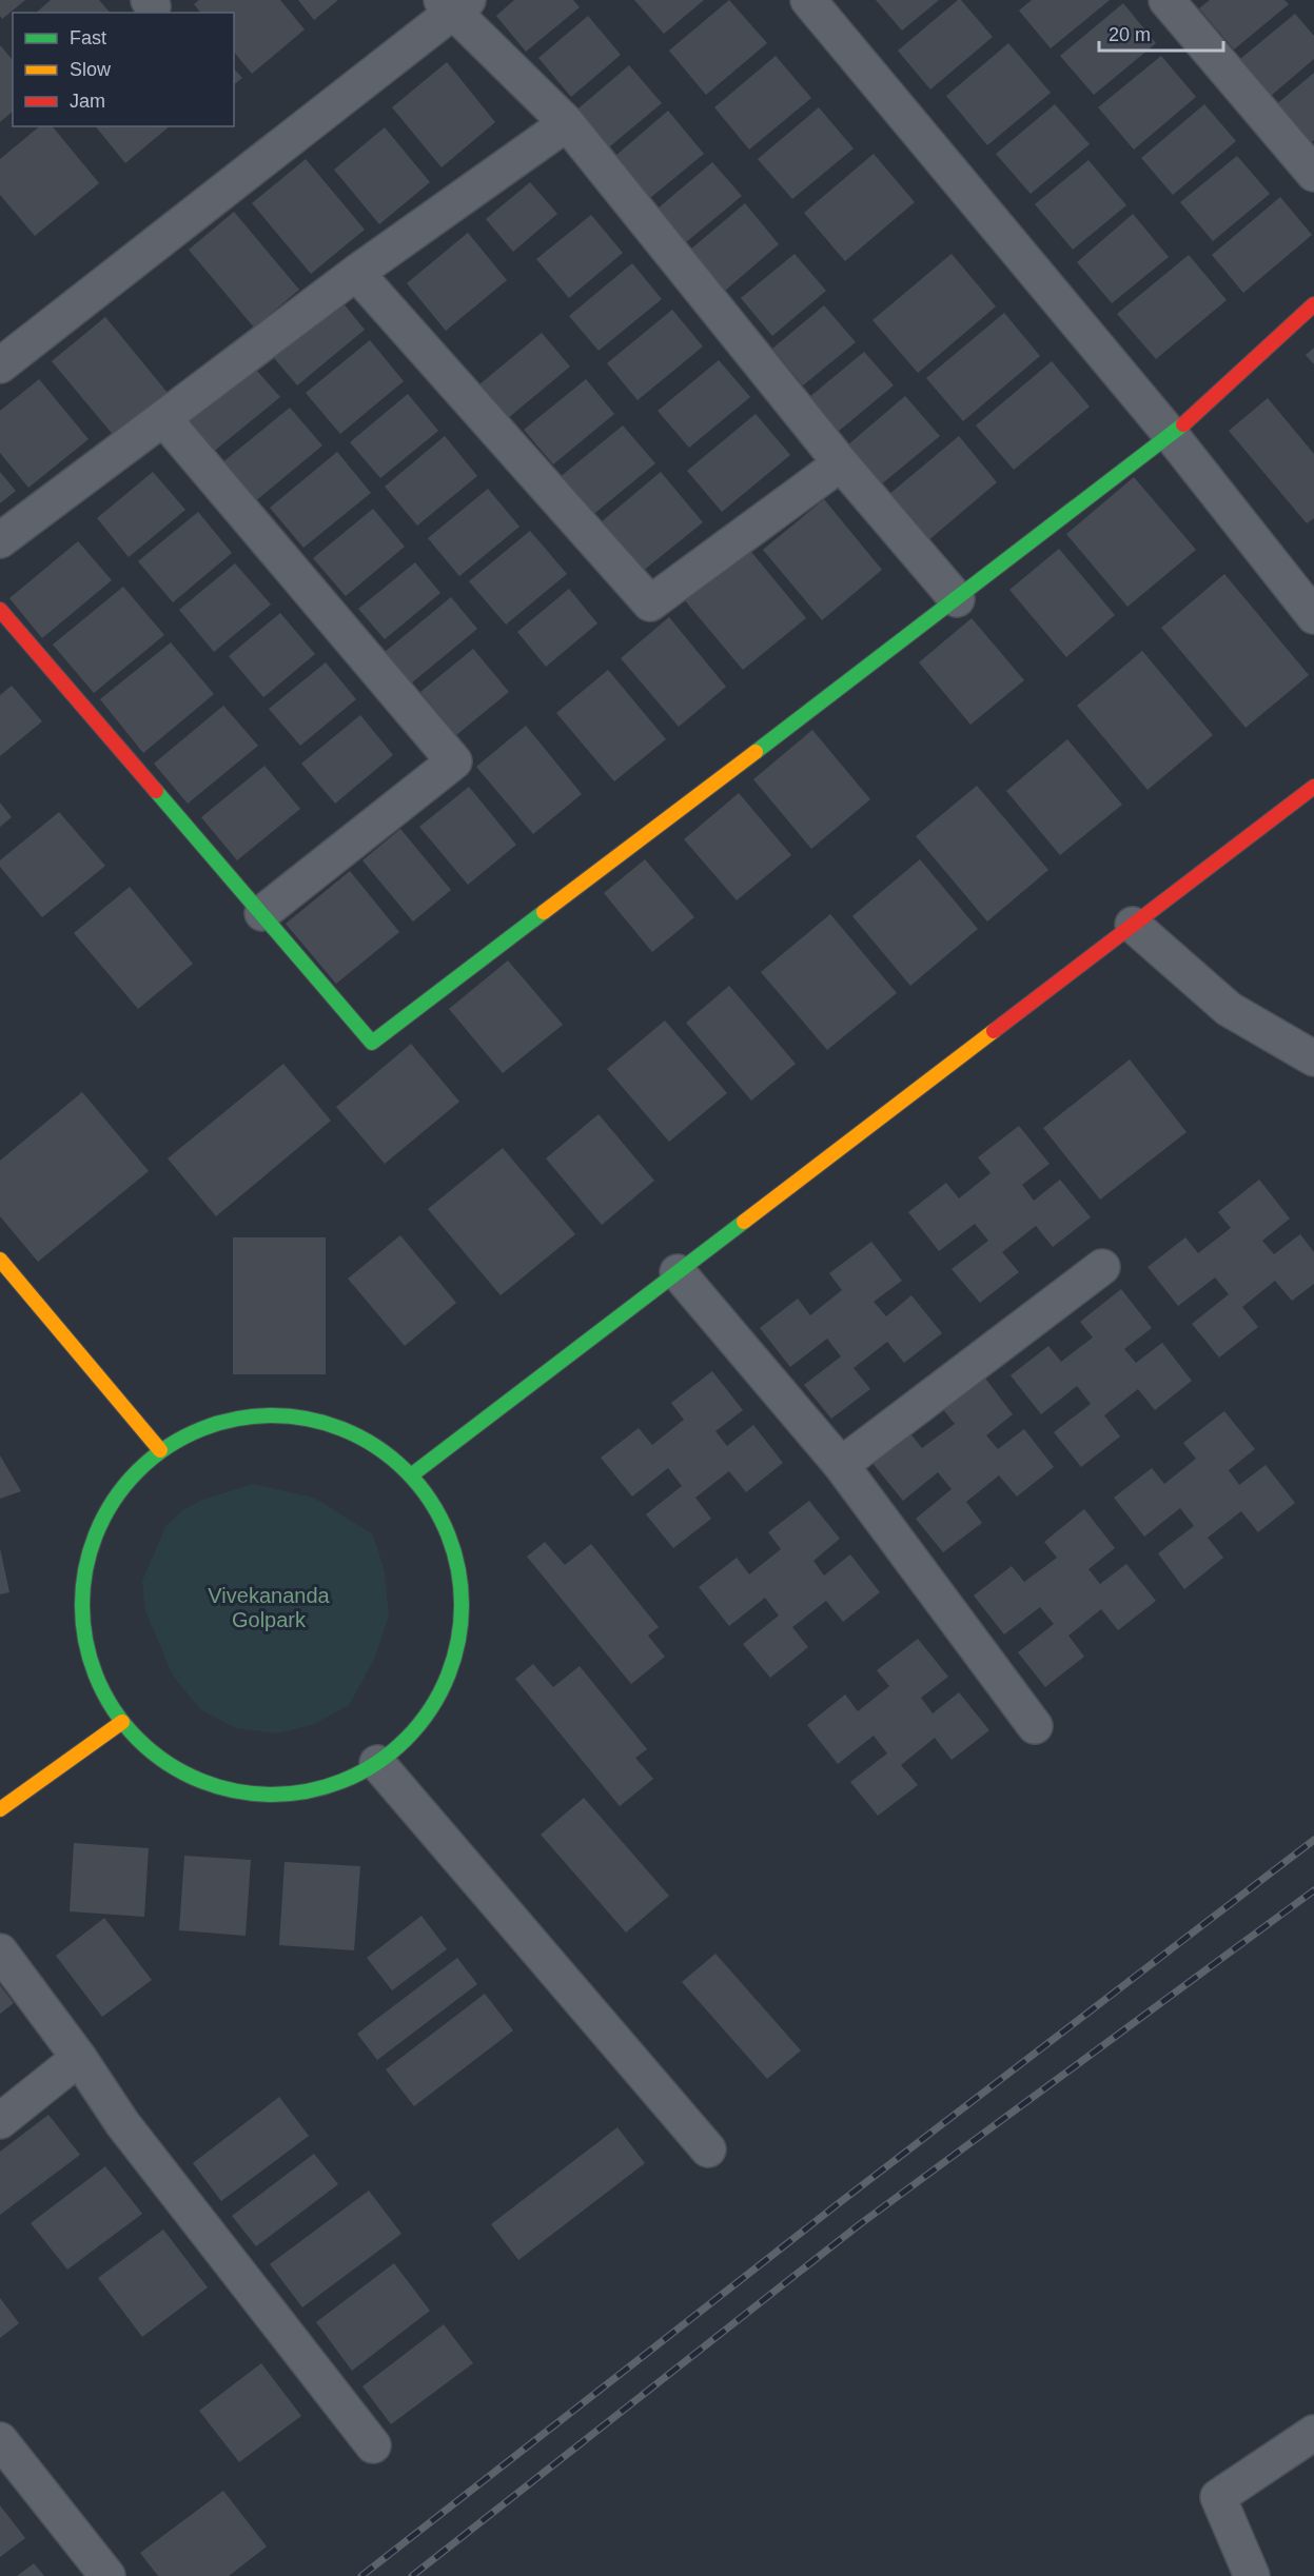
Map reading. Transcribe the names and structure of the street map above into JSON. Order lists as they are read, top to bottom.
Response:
{
  "parks": ["Vivekananda Golpark"],
  "legend": ["Fast", "Slow", "Jam"],
  "scale_bar": "20 m"
}
